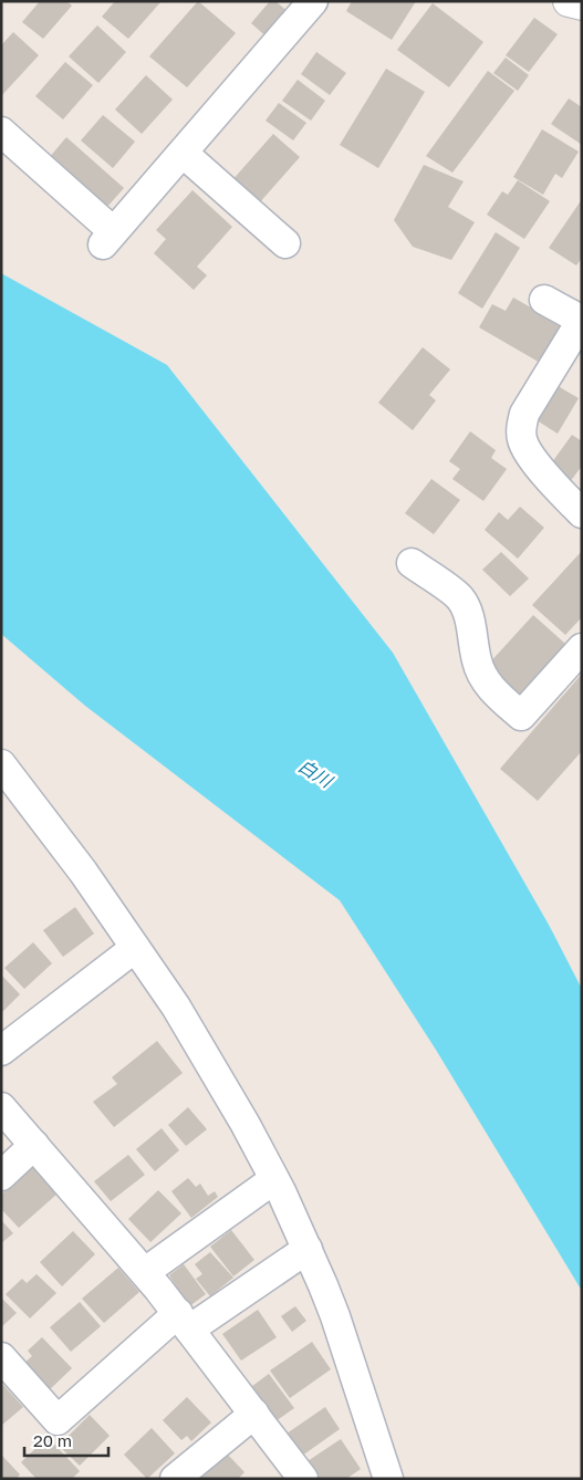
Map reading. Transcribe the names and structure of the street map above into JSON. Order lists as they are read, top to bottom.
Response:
{
  "water": ["白川"],
  "scale_bar": "20 m"
}
